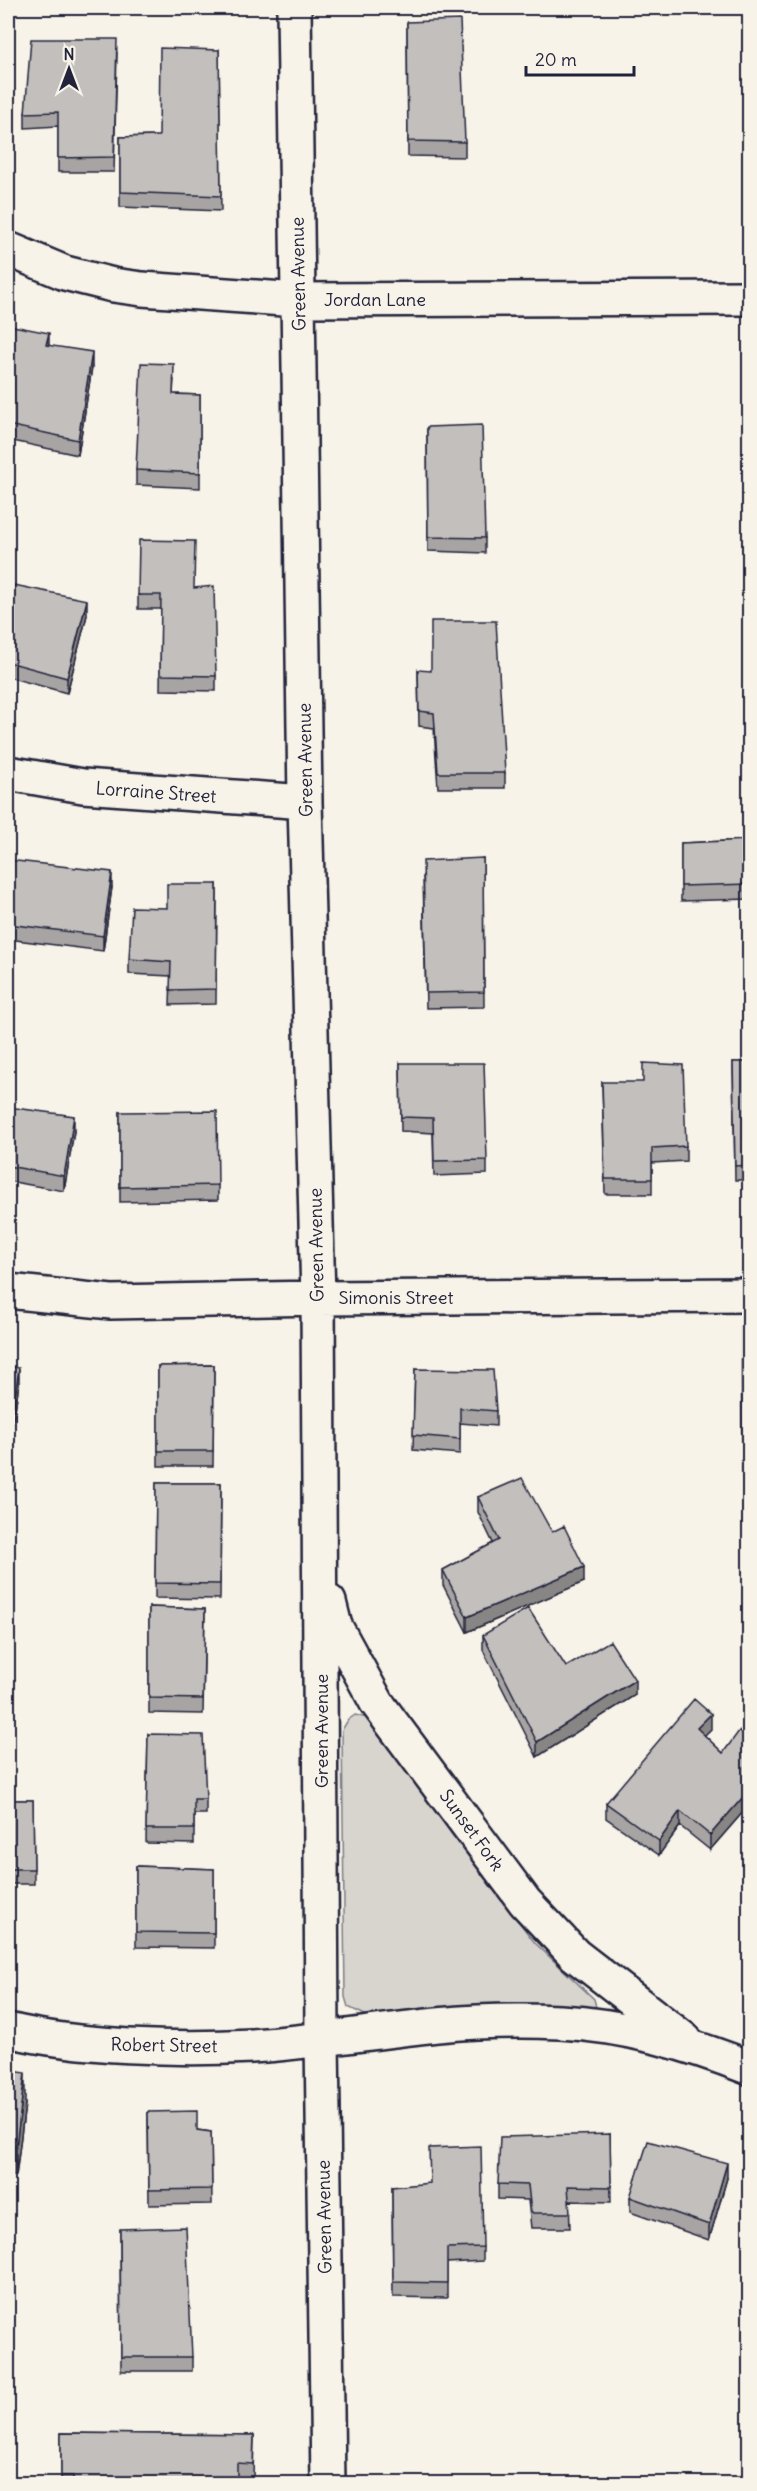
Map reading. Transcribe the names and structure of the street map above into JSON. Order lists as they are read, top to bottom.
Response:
{
  "streets": {
    "street": [
      "Green Avenue",
      "Jordan Lane",
      "Lorraine Street",
      "Simonis Street",
      "Sunset Fork",
      "Robert Street"
    ]
  },
  "crossings": [
    ["Green Avenue", "Jordan Lane"],
    ["Green Avenue", "Lorraine Street"],
    ["Green Avenue", "Simonis Street"],
    ["Green Avenue", "Sunset Fork"],
    ["Green Avenue", "Robert Street"],
    ["Sunset Fork", "Robert Street"]
  ],
  "scale_bar": "20 m",
  "north": "top"
}
